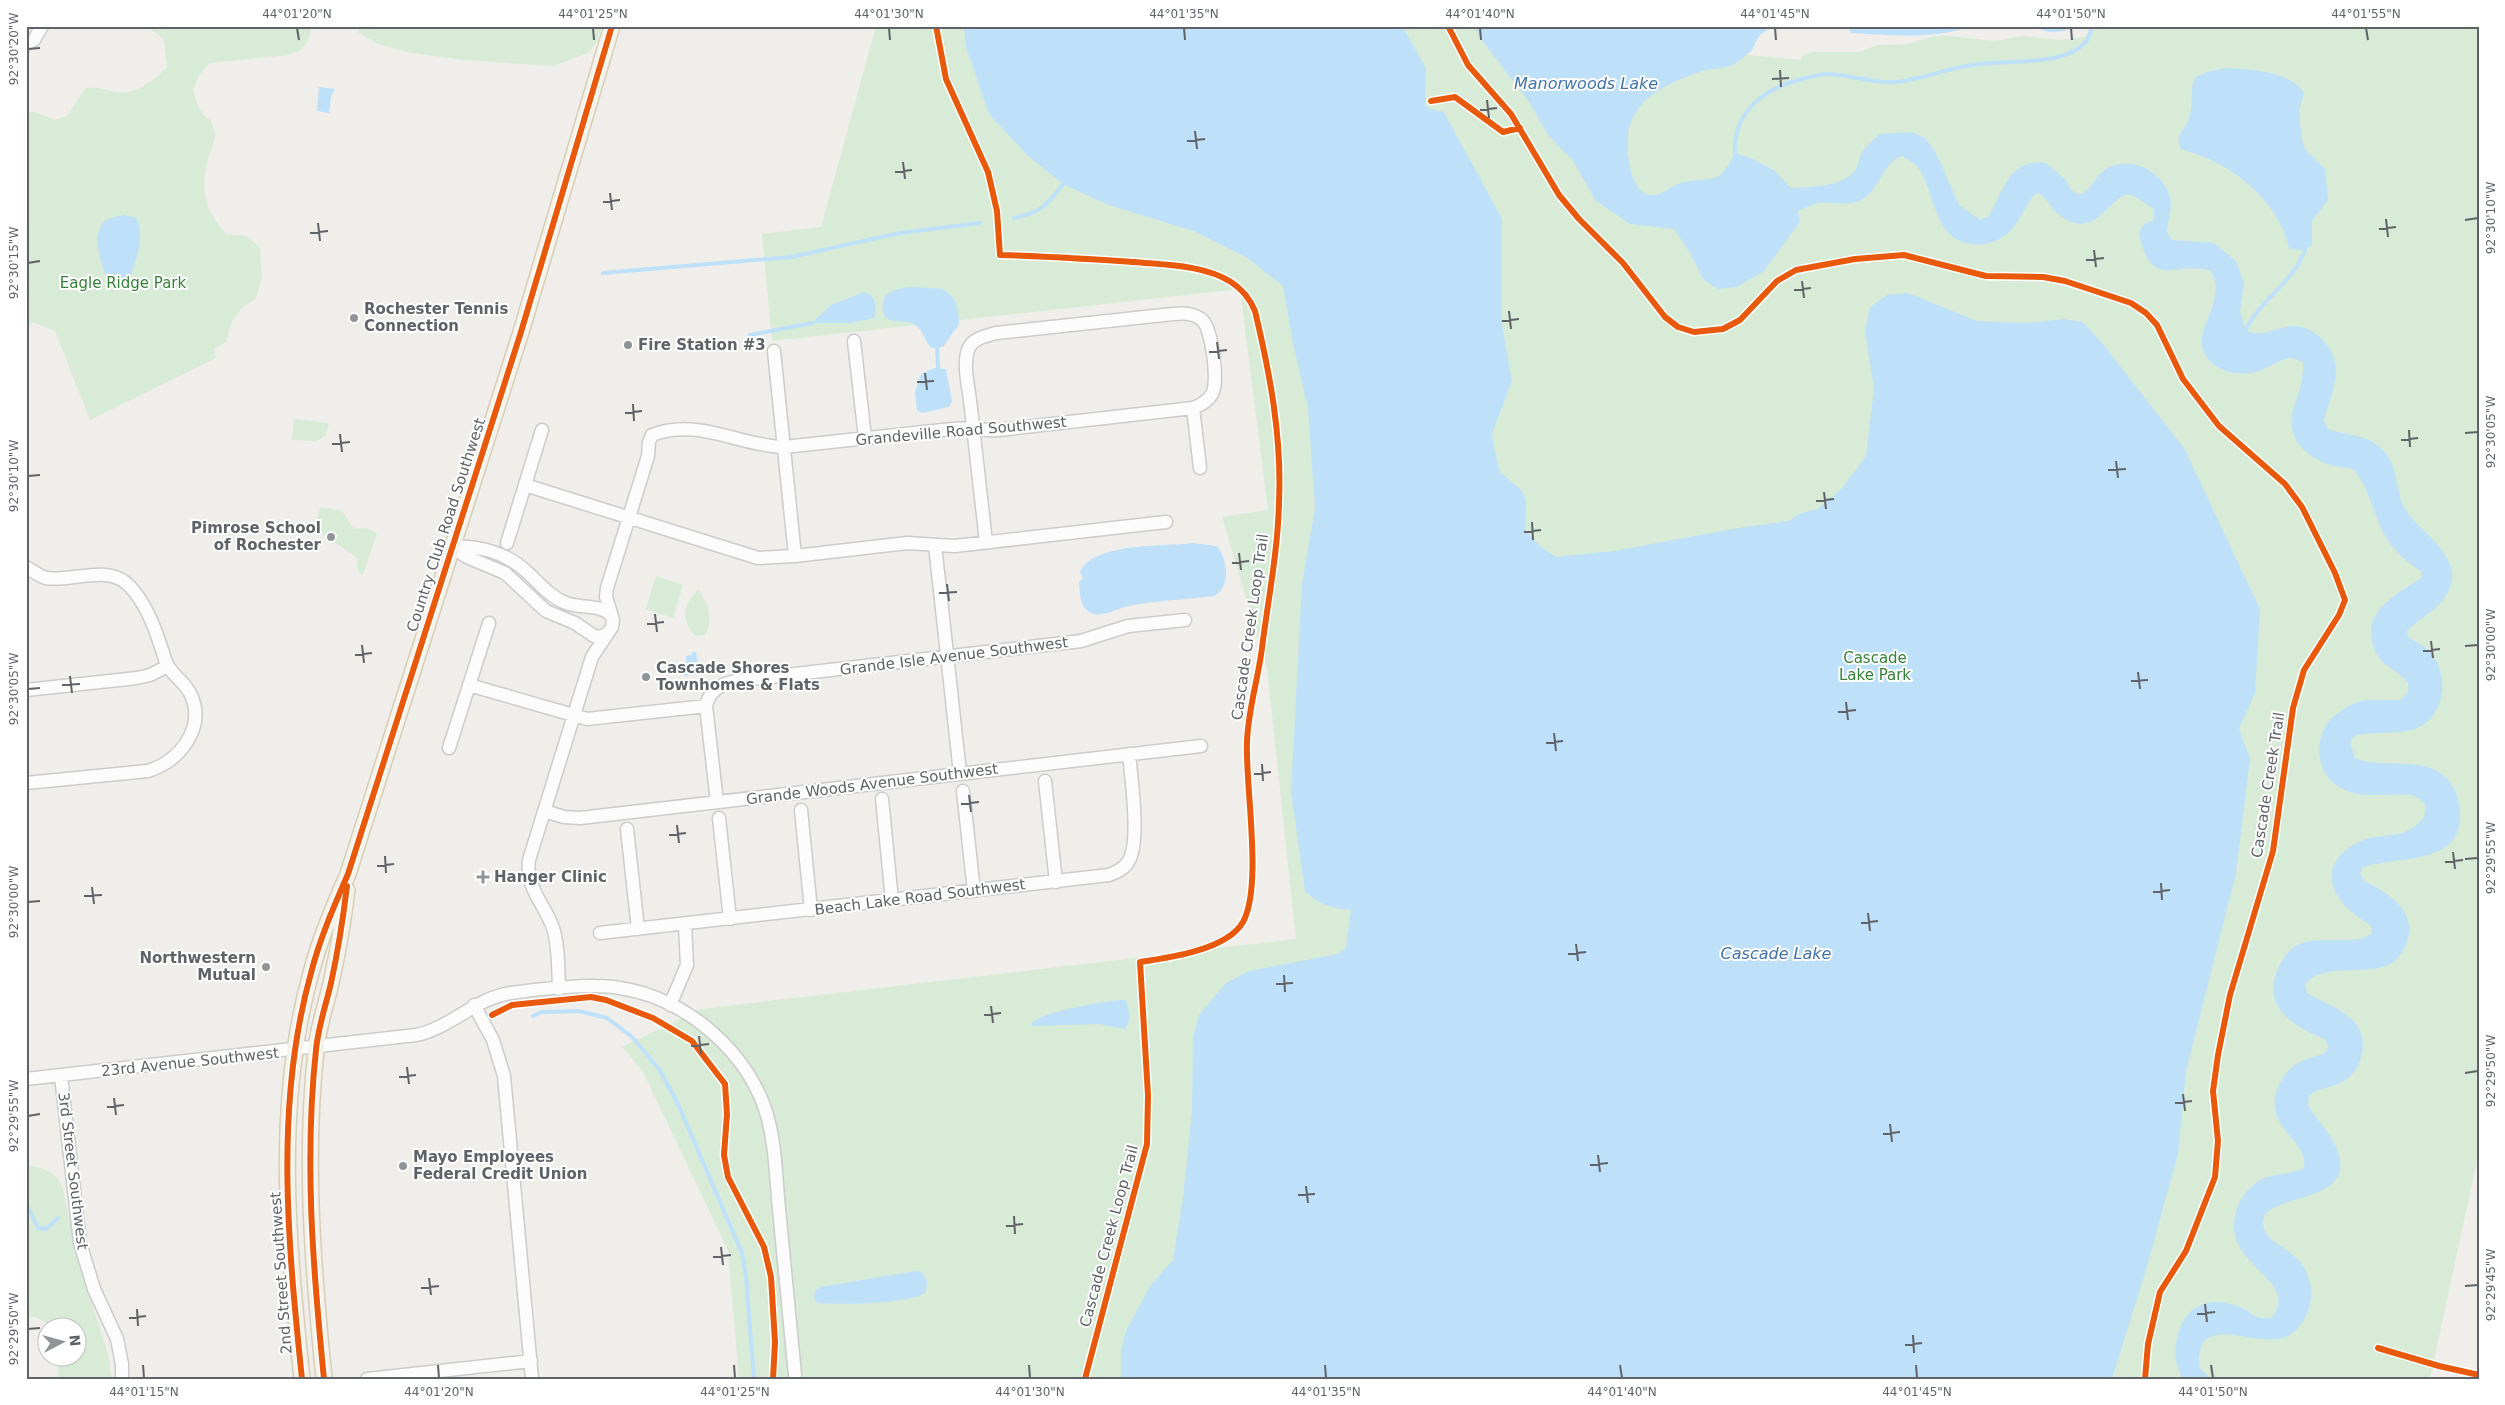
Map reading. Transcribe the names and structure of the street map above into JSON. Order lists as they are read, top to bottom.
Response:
{
  "streets": {
    "main road": ["Country Club Road Southwest", "2nd Street Southwest"],
    "street": [
      "Grandeville Road Southwest",
      "Grande Isle Avenue Southwest",
      "Grande Woods Avenue Southwest",
      "Beach Lake Road Southwest",
      "23rd Avenue Southwest",
      "3rd Street Southwest"
    ],
    "cycle path": ["Cascade Creek Loop Trail", "Cascade Creek Trail"]
  },
  "crossings": [
    ["Grandeville Road Southwest", "Grande Woods Avenue Southwest"],
    ["Grandeville Road Southwest", "23rd Avenue Southwest"],
    ["Country Club Road Southwest", "2nd Street Southwest"],
    ["Grande Woods Avenue Southwest", "Beach Lake Road Southwest"],
    ["23rd Avenue Southwest", "3rd Street Southwest"],
    ["23rd Avenue Southwest", "2nd Street Southwest"]
  ],
  "water": ["Manorwoods Lake", "Cascade Lake"],
  "parks": ["Eagle Ridge Park", "Cascade Lake Park"],
  "places": {
    "other": [
      "Rochester Tennis Connection",
      "Fire Station #3",
      "Pimrose School of Rochester",
      "Cascade Shores Townhomes & Flats",
      "Northwestern Mutual",
      "Mayo Employees Federal Credit Union"
    ],
    "health": ["Hanger Clinic"]
  },
  "north": "right",
  "coordinates": [
    "44°01'20\"N",
    "44°01'25\"N",
    "44°01'30\"N",
    "44°01'35\"N",
    "44°01'40\"N",
    "44°01'45\"N",
    "44°01'50\"N",
    "44°01'55\"N",
    "92°30'20\"W",
    "92°30'10\"W",
    "92°30'15\"W",
    "92°30'05\"W",
    "92°30'00\"W",
    "92°29'55\"W",
    "92°29'50\"W",
    "92°29'45\"W",
    "44°01'15\"N"
  ]
}
